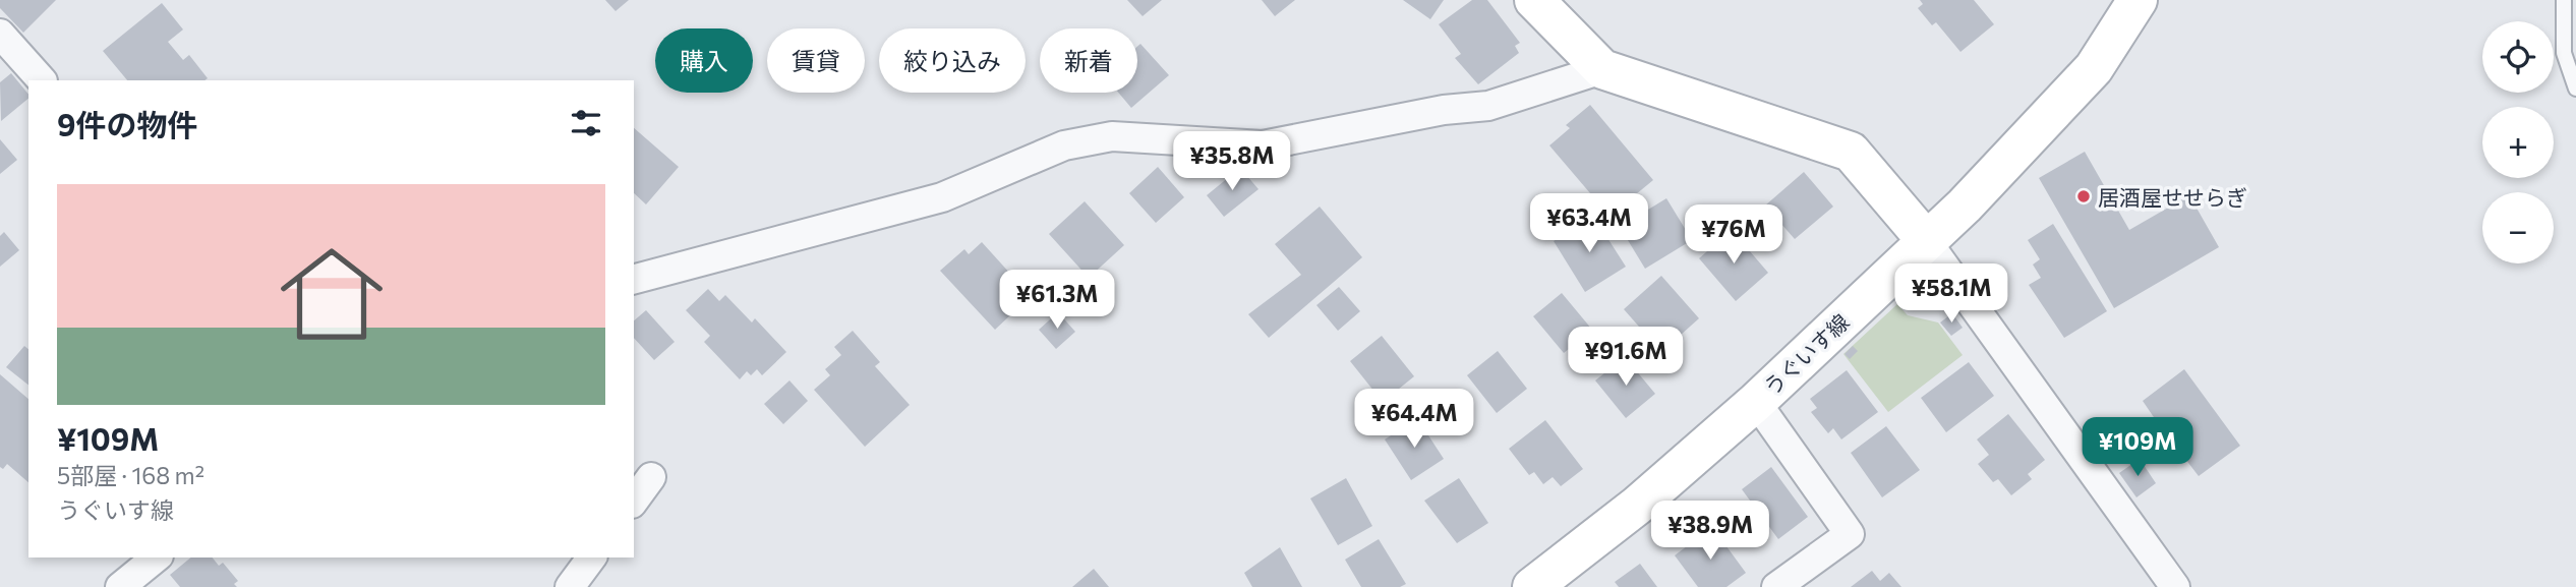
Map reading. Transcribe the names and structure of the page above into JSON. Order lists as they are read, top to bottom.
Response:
{
  "streets": {
    "street": ["うぐいす線"]
  },
  "places": ["居酒屋せせらぎ"],
  "page": {
    "map_buttons": ["+", "−"],
    "chip": [
      "購入",
      "賃貸",
      "絞り込み",
      "新着"
    ],
    "heading": "9件の物件",
    "price": [
      "¥35.8M",
      "¥63.4M",
      "¥76M",
      "¥58.1M",
      "¥61.3M",
      "¥91.6M",
      "¥64.4M",
      "¥109M",
      "¥38.9M"
    ],
    "list": [
      {
        "name": "¥109M",
        "note": "5部屋 · 168 m² · うぐいす線"
      }
    ]
  }
}
